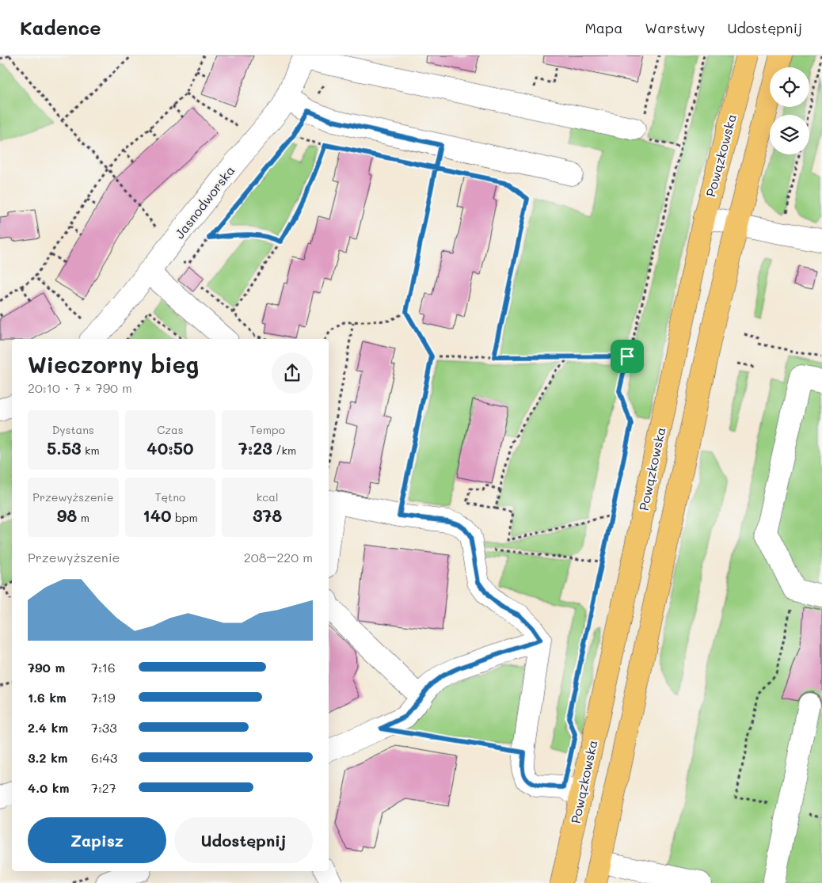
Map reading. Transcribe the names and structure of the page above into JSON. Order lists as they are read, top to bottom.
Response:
{
  "streets": {
    "main road": ["Powązkowska"],
    "street": ["Jasnodworska"]
  },
  "page": {
    "header": "Kadence",
    "nav": ["Mapa", "Warstwy", "Udostępnij"],
    "heading": ["Wieczorny bieg", "20:10 · 7 × 790 m"],
    "stats": [
      ["Dystans", "5.53 km"],
      ["Czas", "40:50"],
      ["Tempo", "7:23 /km"],
      ["Przewyższenie", "98 m"],
      ["Tętno", "140 bpm"],
      ["kcal", "378"]
    ],
    "chart": ["Przewyższenie", "208–220 m"],
    "list": [
      {
        "name": "790 m",
        "note": "7:16"
      },
      {
        "name": "1.6 km",
        "note": "7:19"
      },
      {
        "name": "2.4 km",
        "note": "7:33"
      },
      {
        "name": "3.2 km",
        "note": "6:43"
      },
      {
        "name": "4.0 km",
        "note": "7:27"
      }
    ],
    "buttons": ["Zapisz", "Udostępnij"]
  }
}
